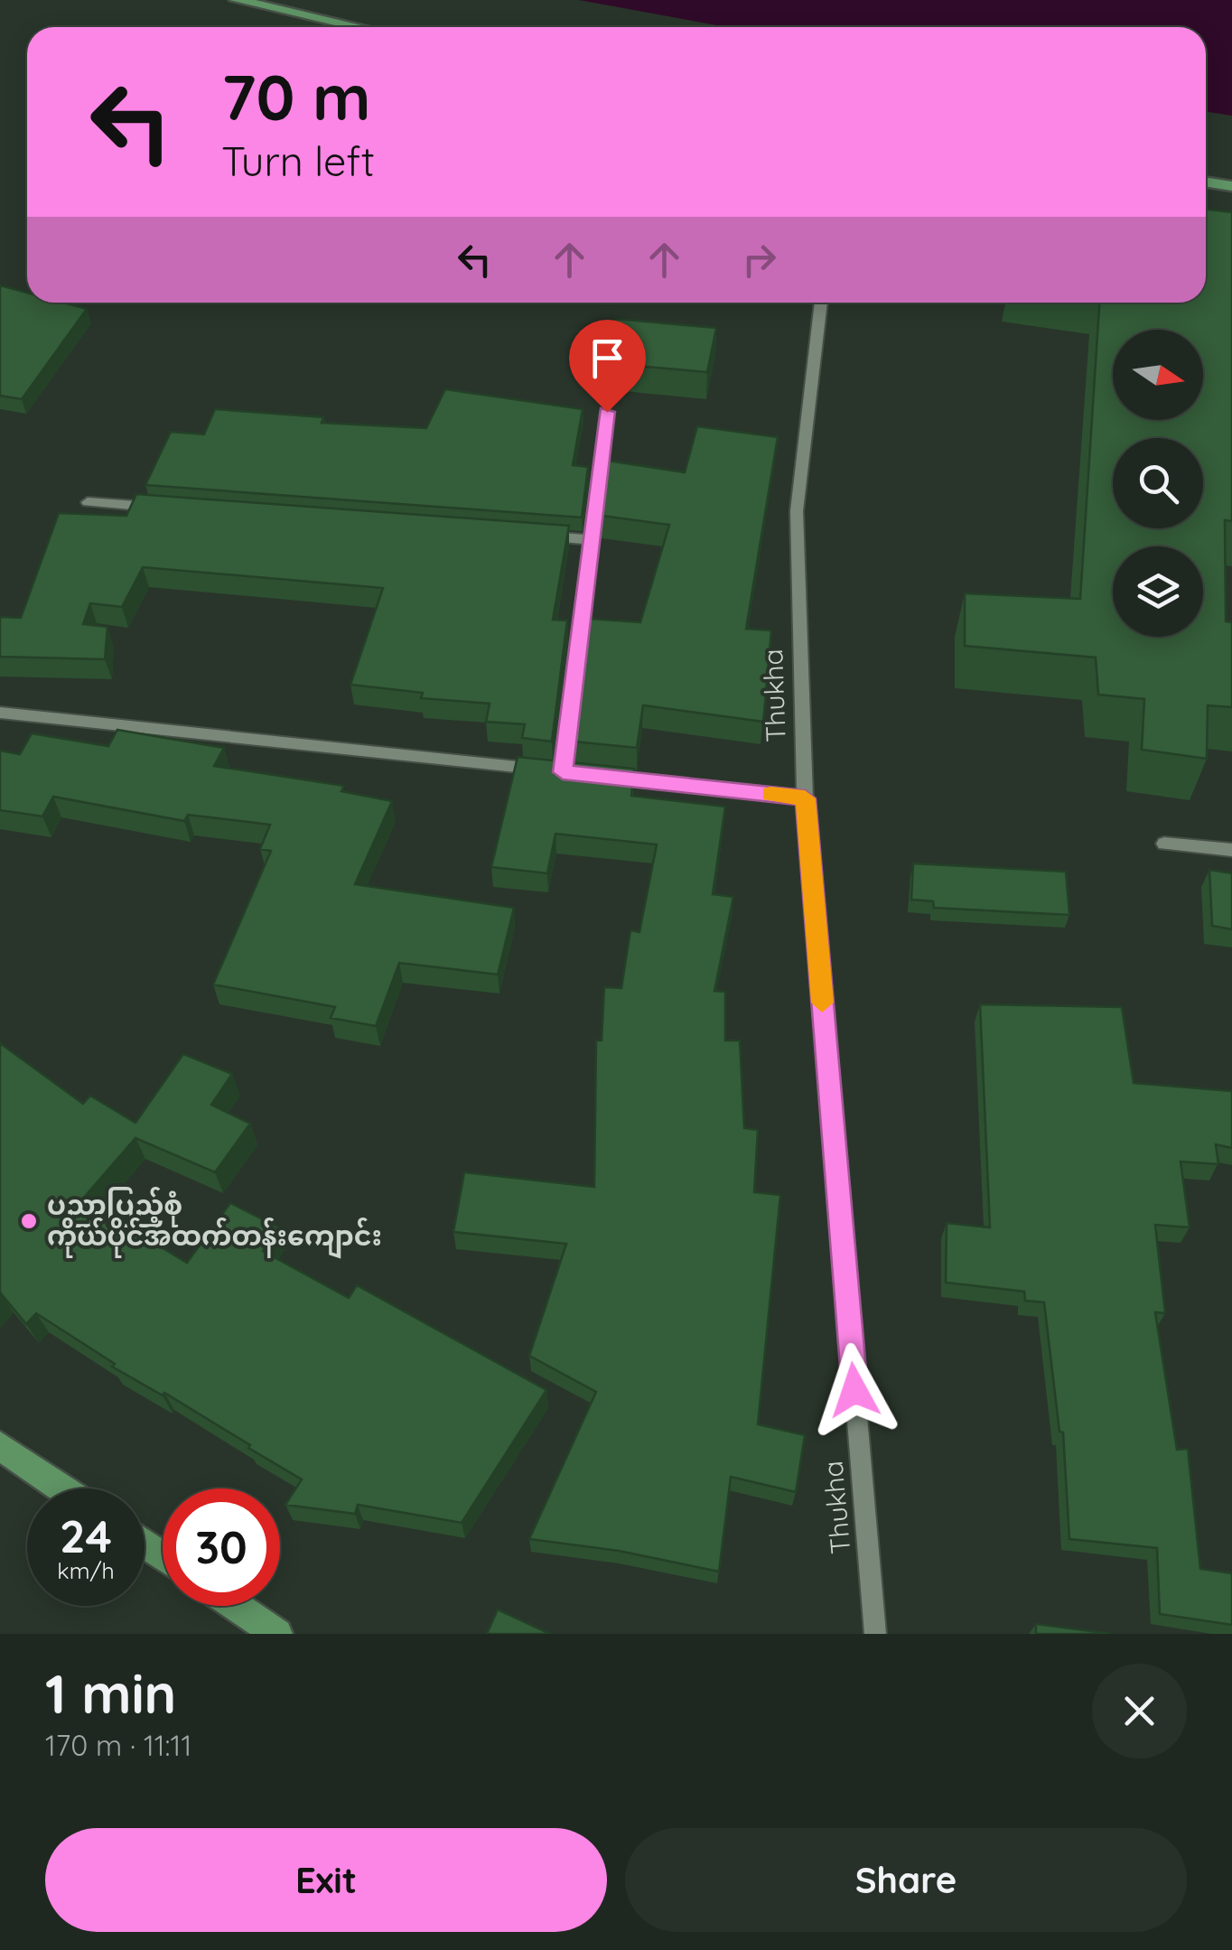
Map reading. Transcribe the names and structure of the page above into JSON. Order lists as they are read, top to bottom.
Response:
{
  "streets": {
    "street": ["Thukha"]
  },
  "places": ["ပညာပြည့်စုံ ကိုယ်ပိုင်အထက်တန်းကျောင်း"],
  "north": "right",
  "page": {
    "turn": ["70 m", "Turn left"],
    "speed": "24 km/h",
    "limit": "30",
    "heading": ["1 min", "170 m · 11:11"],
    "buttons": ["Exit", "Share"]
  }
}
